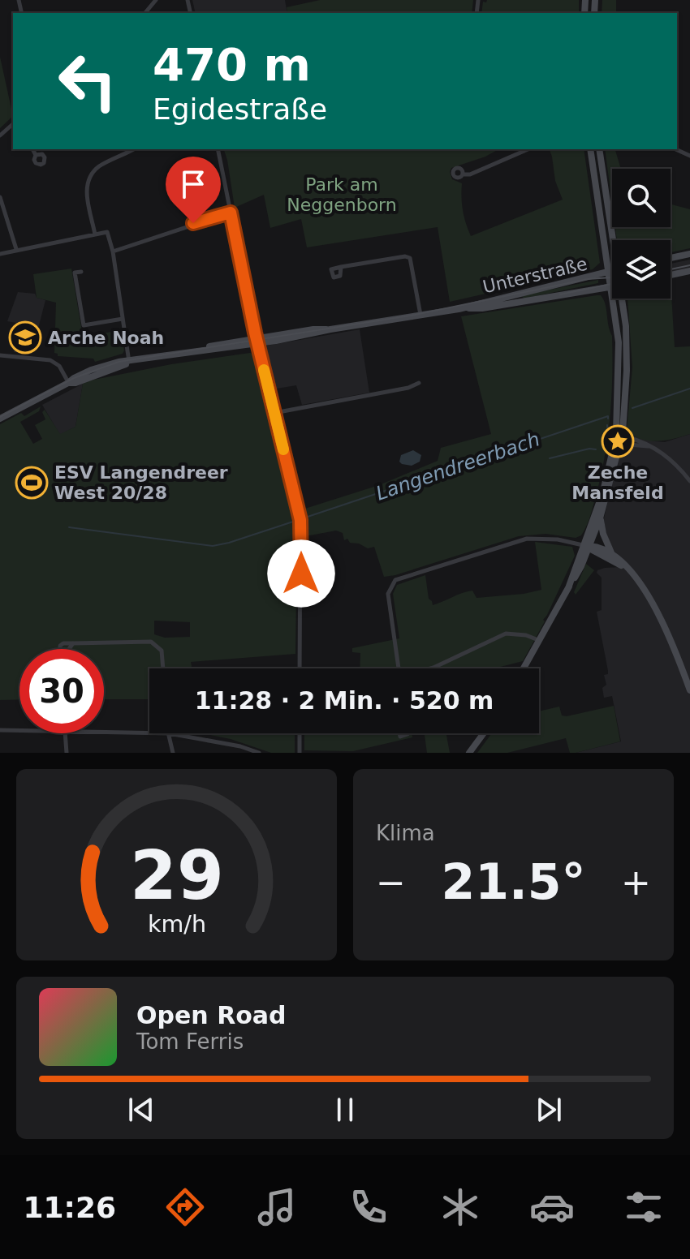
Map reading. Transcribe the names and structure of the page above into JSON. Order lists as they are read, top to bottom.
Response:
{
  "streets": {
    "main road": ["Unterstraße"]
  },
  "water": ["Langendreerbach"],
  "parks": ["Park am Neggenborn"],
  "places": {
    "school or university": ["Arche Noah"],
    "place": ["Zeche Mansfeld"],
    "sports": ["ESV Langendreer West 20/28"]
  },
  "page": {
    "turn": ["470 m", "Egidestraße"],
    "limit": "30",
    "trip": "11:28 · 2 Min. · 520 m",
    "tile": "Klima",
    "heat": ["−", "21.5°", "+"],
    "song": ["Open Road", "Tom Ferris"],
    "tabs": "11:26",
    "gauge": ["29", "km/h"]
  }
}
